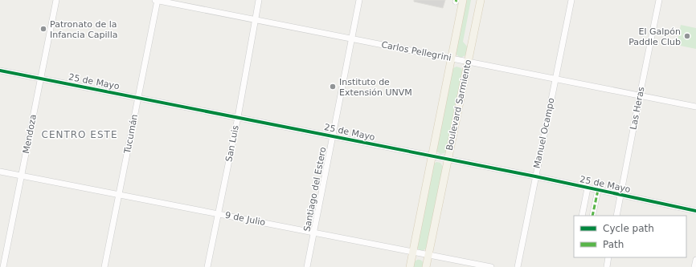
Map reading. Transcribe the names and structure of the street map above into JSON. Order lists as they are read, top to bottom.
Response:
{
  "streets": {
    "main road": ["Boulevard Sarmiento"],
    "street": [
      "Carlos Pellegrini",
      "25 de Mayo",
      "Las Heras",
      "Manuel Ocampo",
      "Mendoza",
      "Tucumán",
      "San Luis",
      "Santiago del Estero",
      "9 de Julio"
    ]
  },
  "crossings": [
    ["Carlos Pellegrini", "Boulevard Sarmiento"],
    ["Carlos Pellegrini", "Las Heras"],
    ["Carlos Pellegrini", "Manuel Ocampo"],
    ["Carlos Pellegrini", "Tucumán"],
    ["Carlos Pellegrini", "San Luis"],
    ["Carlos Pellegrini", "Santiago del Estero"],
    ["25 de Mayo", "Boulevard Sarmiento"],
    ["25 de Mayo", "Las Heras"],
    ["25 de Mayo", "Manuel Ocampo"],
    ["25 de Mayo", "Mendoza"],
    ["25 de Mayo", "Tucumán"],
    ["25 de Mayo", "San Luis"],
    ["25 de Mayo", "Santiago del Estero"],
    ["Boulevard Sarmiento", "9 de Julio"],
    ["Mendoza", "9 de Julio"],
    ["Tucumán", "9 de Julio"],
    ["San Luis", "9 de Julio"],
    ["Santiago del Estero", "9 de Julio"]
  ],
  "districts": ["CENTRO ESTE"],
  "places": ["Patronato de la Infancia Capilla", "El Galpón Paddle Club", "Instituto de Extensión UNVM"],
  "legend": ["Cycle path", "Path"]
}
